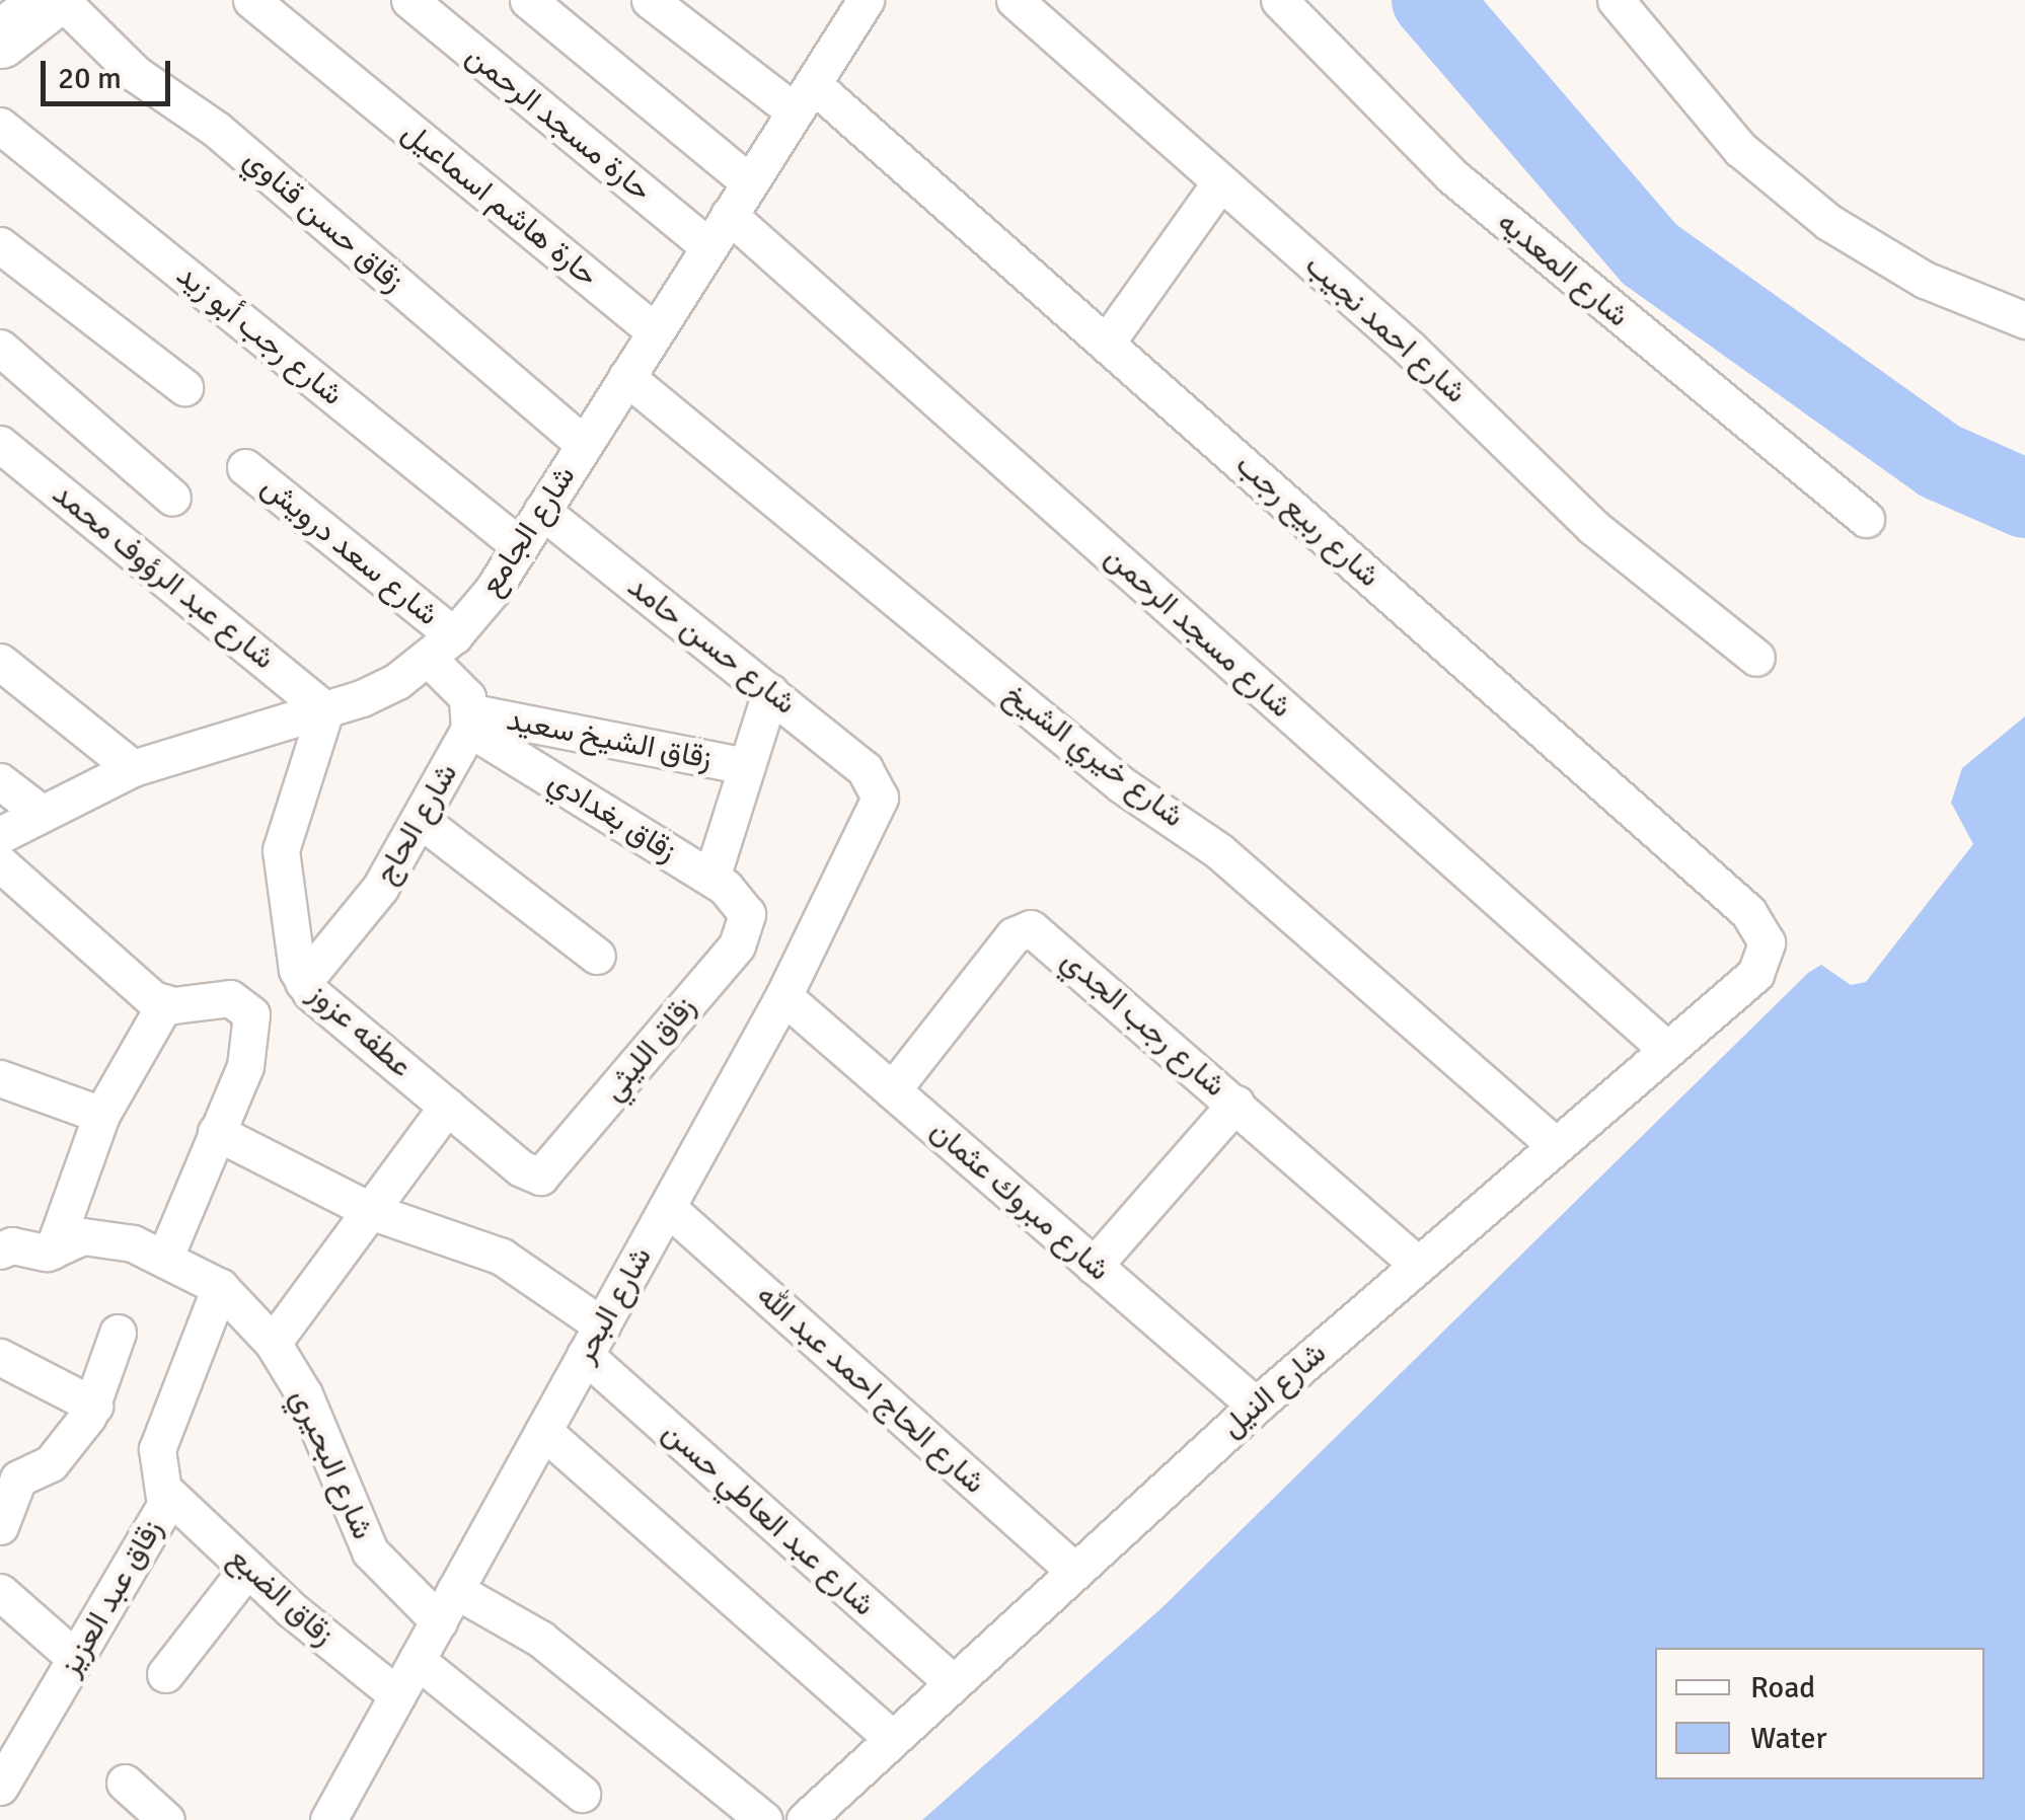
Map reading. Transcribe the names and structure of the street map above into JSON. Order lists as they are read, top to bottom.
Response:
{
  "streets": {
    "street": [
      "حارة مسجد الرحمن",
      "حارة هاشم اسماعيل",
      "زقاق حسن قناوي",
      "شارع المعديه",
      "شارع احمد نجيب",
      "شارع رجب أبو زيد",
      "شارع ربيع رجب",
      "شارع الجامع",
      "شارع سعد درويش",
      "شارع عبد الرؤوف محمد",
      "شارع مسجد الرحمن",
      "شارع حسن حامد",
      "زقاق الشيخ سعيد",
      "شارع خيري الشيخ",
      "زقاق بغدادي",
      "شارع الحاج",
      "شارع رجب الجدي",
      "عطفه عزوز",
      "زقاق الليثي",
      "شارع مبروك عثمان",
      "شارع البحر",
      "شارع الحاج احمد عبد الله",
      "شارع النيل",
      "شارع البحيري",
      "شارع عبد العاطي حسن",
      "زقاق الضبع",
      "زقاق عبد العزيز"
    ]
  },
  "crossings": [
    ["حارة مسجد الرحمن", "شارع الجامع"],
    ["حارة هاشم اسماعيل", "شارع الجامع"],
    ["زقاق حسن قناوي", "شارع الجامع"],
    ["شارع رجب أبو زيد", "شارع الجامع"],
    ["شارع ربيع رجب", "شارع الجامع"],
    ["شارع ربيع رجب", "شارع النيل"],
    ["شارع الجامع", "شارع سعد درويش"],
    ["شارع الجامع", "شارع عبد الرؤوف محمد"],
    ["شارع الجامع", "شارع مسجد الرحمن"],
    ["شارع الجامع", "شارع حسن حامد"],
    ["شارع الجامع", "شارع خيري الشيخ"],
    ["شارع الجامع", "عطفه عزوز"],
    ["شارع عبد الرؤوف محمد", "عطفه عزوز"],
    ["شارع مسجد الرحمن", "شارع النيل"],
    ["شارع حسن حامد", "زقاق الشيخ سعيد"],
    ["شارع حسن حامد", "شارع البحر"],
    ["زقاق الشيخ سعيد", "زقاق بغدادي"],
    ["زقاق الشيخ سعيد", "شارع الحاج"],
    ["شارع خيري الشيخ", "شارع النيل"],
    ["زقاق بغدادي", "شارع الحاج"],
    ["زقاق بغدادي", "زقاق الليثي"],
    ["شارع الحاج", "عطفه عزوز"],
    ["شارع رجب الجدي", "شارع مبروك عثمان"],
    ["شارع رجب الجدي", "شارع النيل"],
    ["عطفه عزوز", "زقاق الليثي"],
    ["شارع مبروك عثمان", "شارع البحر"],
    ["شارع مبروك عثمان", "شارع النيل"],
    ["شارع البحر", "شارع الحاج احمد عبد الله"],
    ["شارع البحر", "شارع البحيري"],
    ["شارع البحر", "شارع عبد العاطي حسن"],
    ["شارع البحر", "زقاق الضبع"],
    ["شارع الحاج احمد عبد الله", "شارع النيل"],
    ["شارع النيل", "شارع عبد العاطي حسن"],
    ["شارع البحيري", "زقاق عبد العزيز"],
    ["زقاق الضبع", "زقاق عبد العزيز"]
  ],
  "legend": ["Road", "Water"],
  "scale_bar": "20 m"
}
